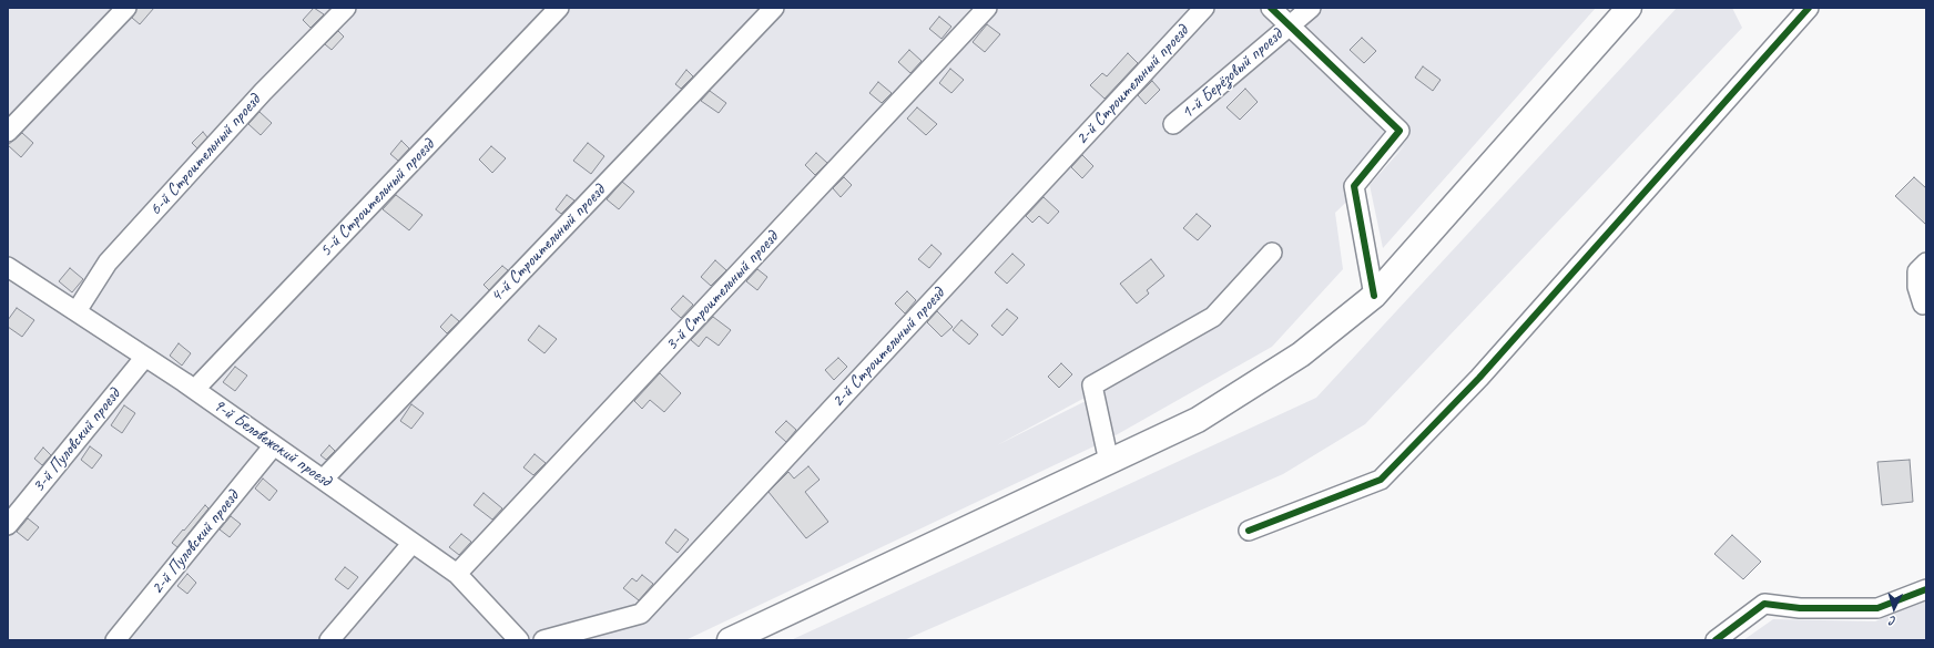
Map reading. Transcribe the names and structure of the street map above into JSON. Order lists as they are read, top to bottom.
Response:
{
  "streets": {
    "street": [
      "1-й Берёзовый проезд",
      "2-й Строительный проезд",
      "6-й Строительный проезд",
      "5-й Строительный проезд",
      "4-й Строительный проезд",
      "3-й Строительный проезд",
      "3-й Пуловский проезд",
      "9-й Беловежский проезд",
      "2-й Пуловский проезд"
    ]
  },
  "crossings": [
    ["6-й Строительный проезд", "9-й Беловежский проезд"],
    ["5-й Строительный проезд", "9-й Беловежский проезд"],
    ["4-й Строительный проезд", "9-й Беловежский проезд"],
    ["3-й Строительный проезд", "9-й Беловежский проезд"],
    ["3-й Пуловский проезд", "9-й Беловежский проезд"],
    ["9-й Беловежский проезд", "2-й Пуловский проезд"]
  ],
  "north": "bottom"
}
